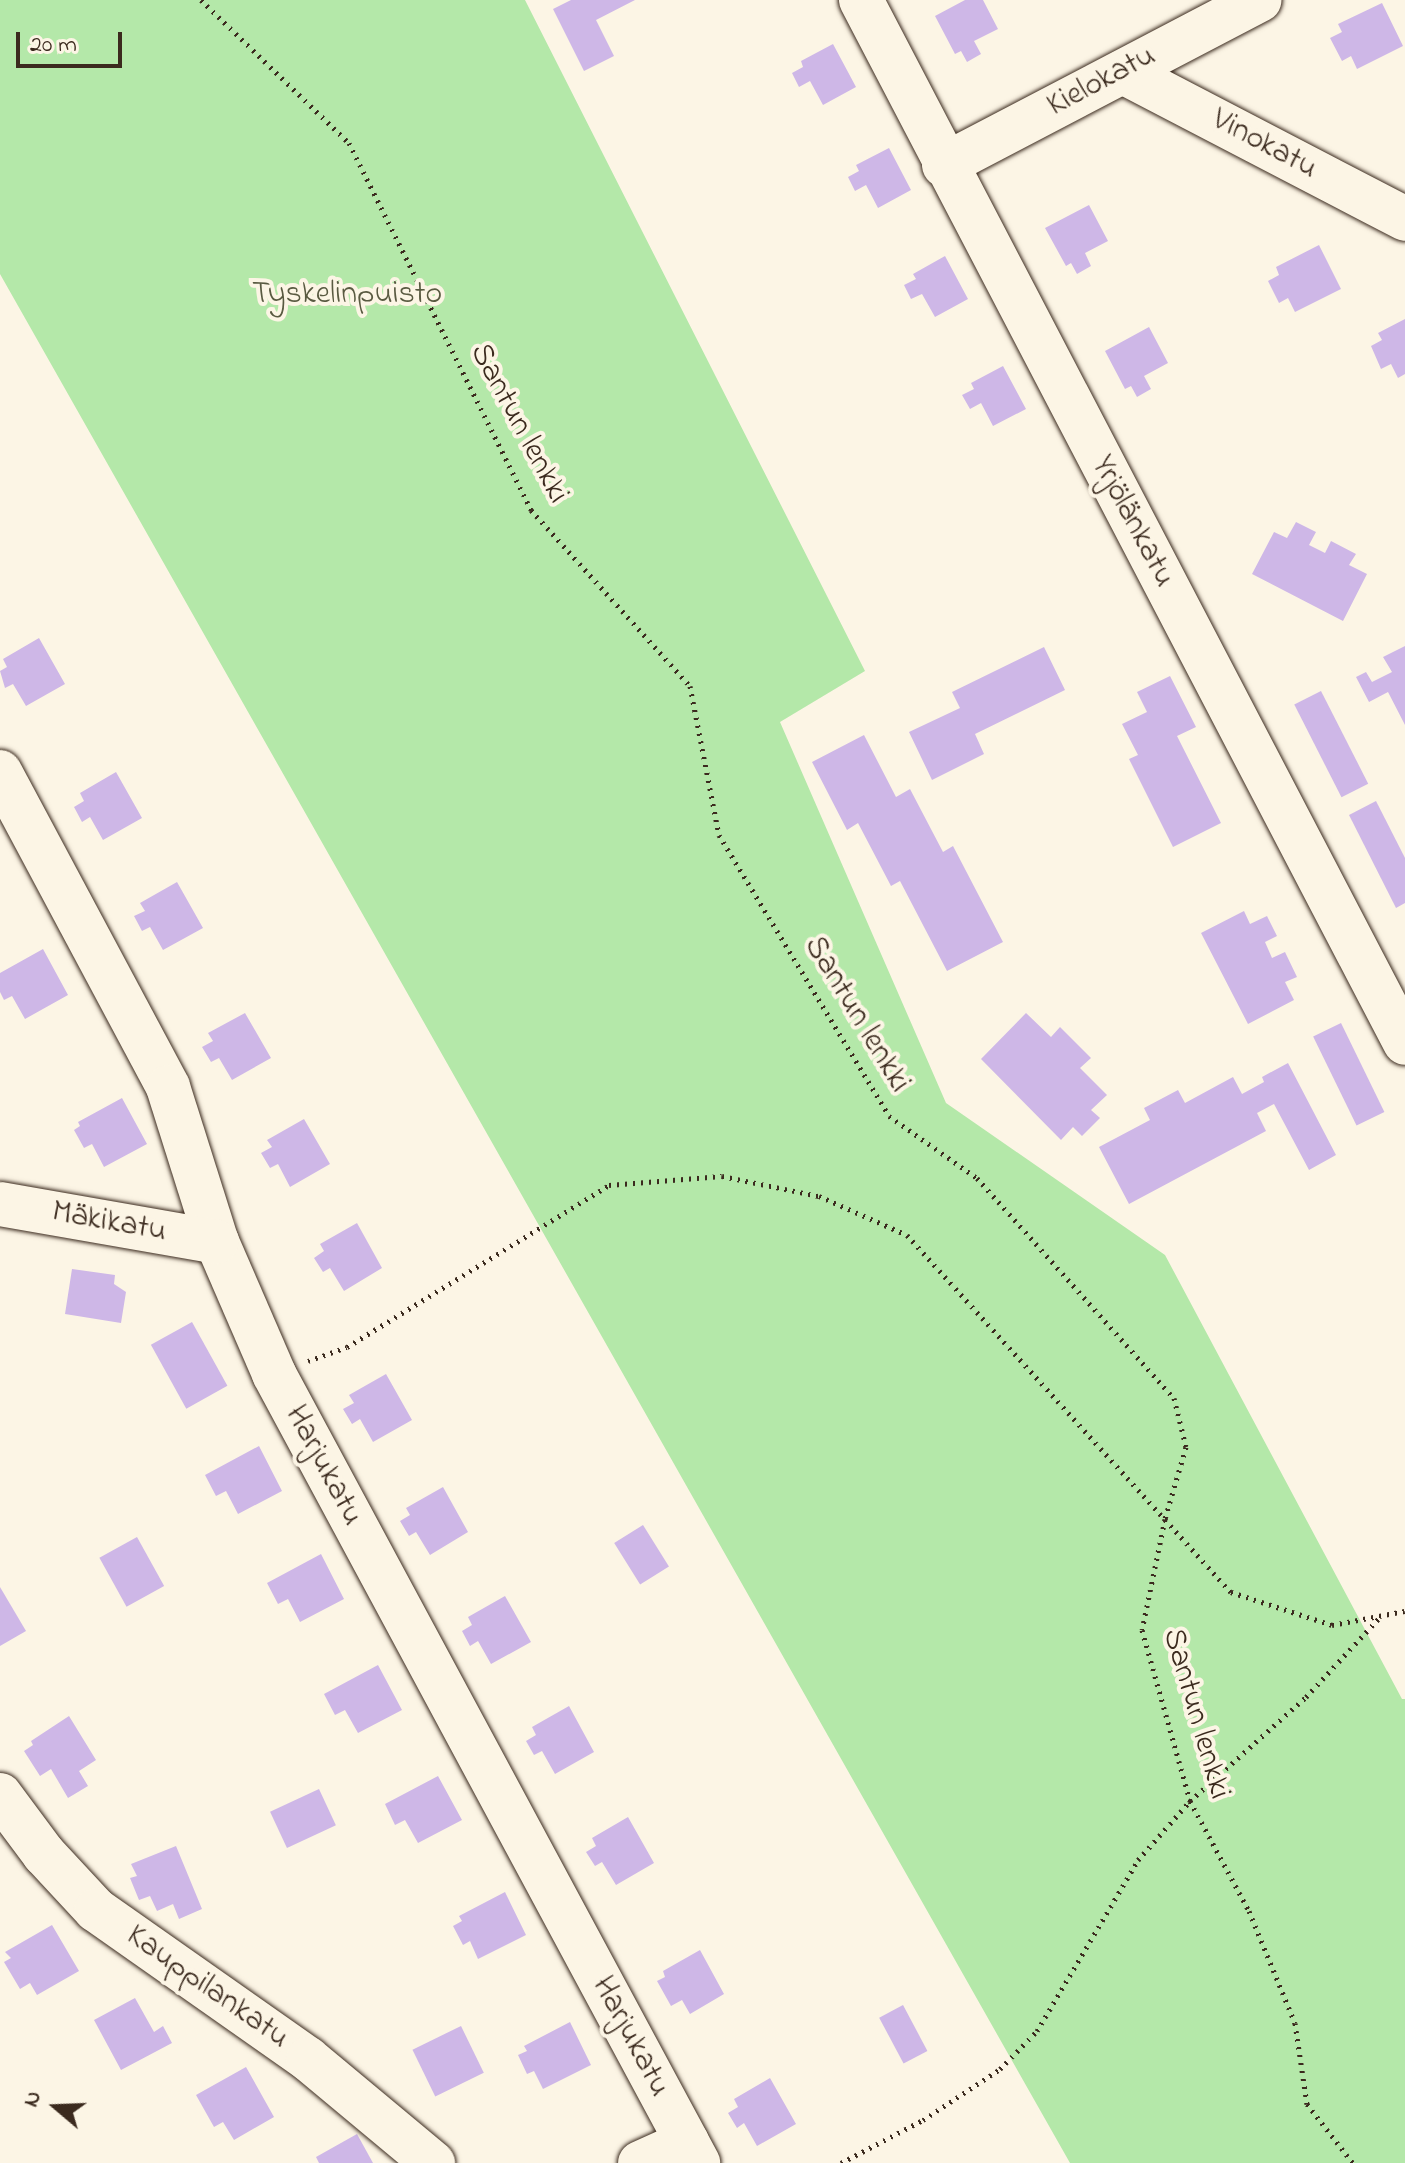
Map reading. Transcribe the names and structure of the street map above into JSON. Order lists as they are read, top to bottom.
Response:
{
  "streets": {
    "street": [
      "Kielokatu",
      "Vinokatu",
      "Yrjölänkatu",
      "Mäkikatu",
      "Harjukatu",
      "Kauppilankatu"
    ],
    "path": ["Santun lenkki"]
  },
  "crossings": [
    ["Kielokatu", "Vinokatu"],
    ["Kielokatu", "Yrjölänkatu"],
    ["Mäkikatu", "Harjukatu"]
  ],
  "parks": ["Tyskelinpuisto"],
  "scale_bar": "20 m",
  "north": "left"
}
